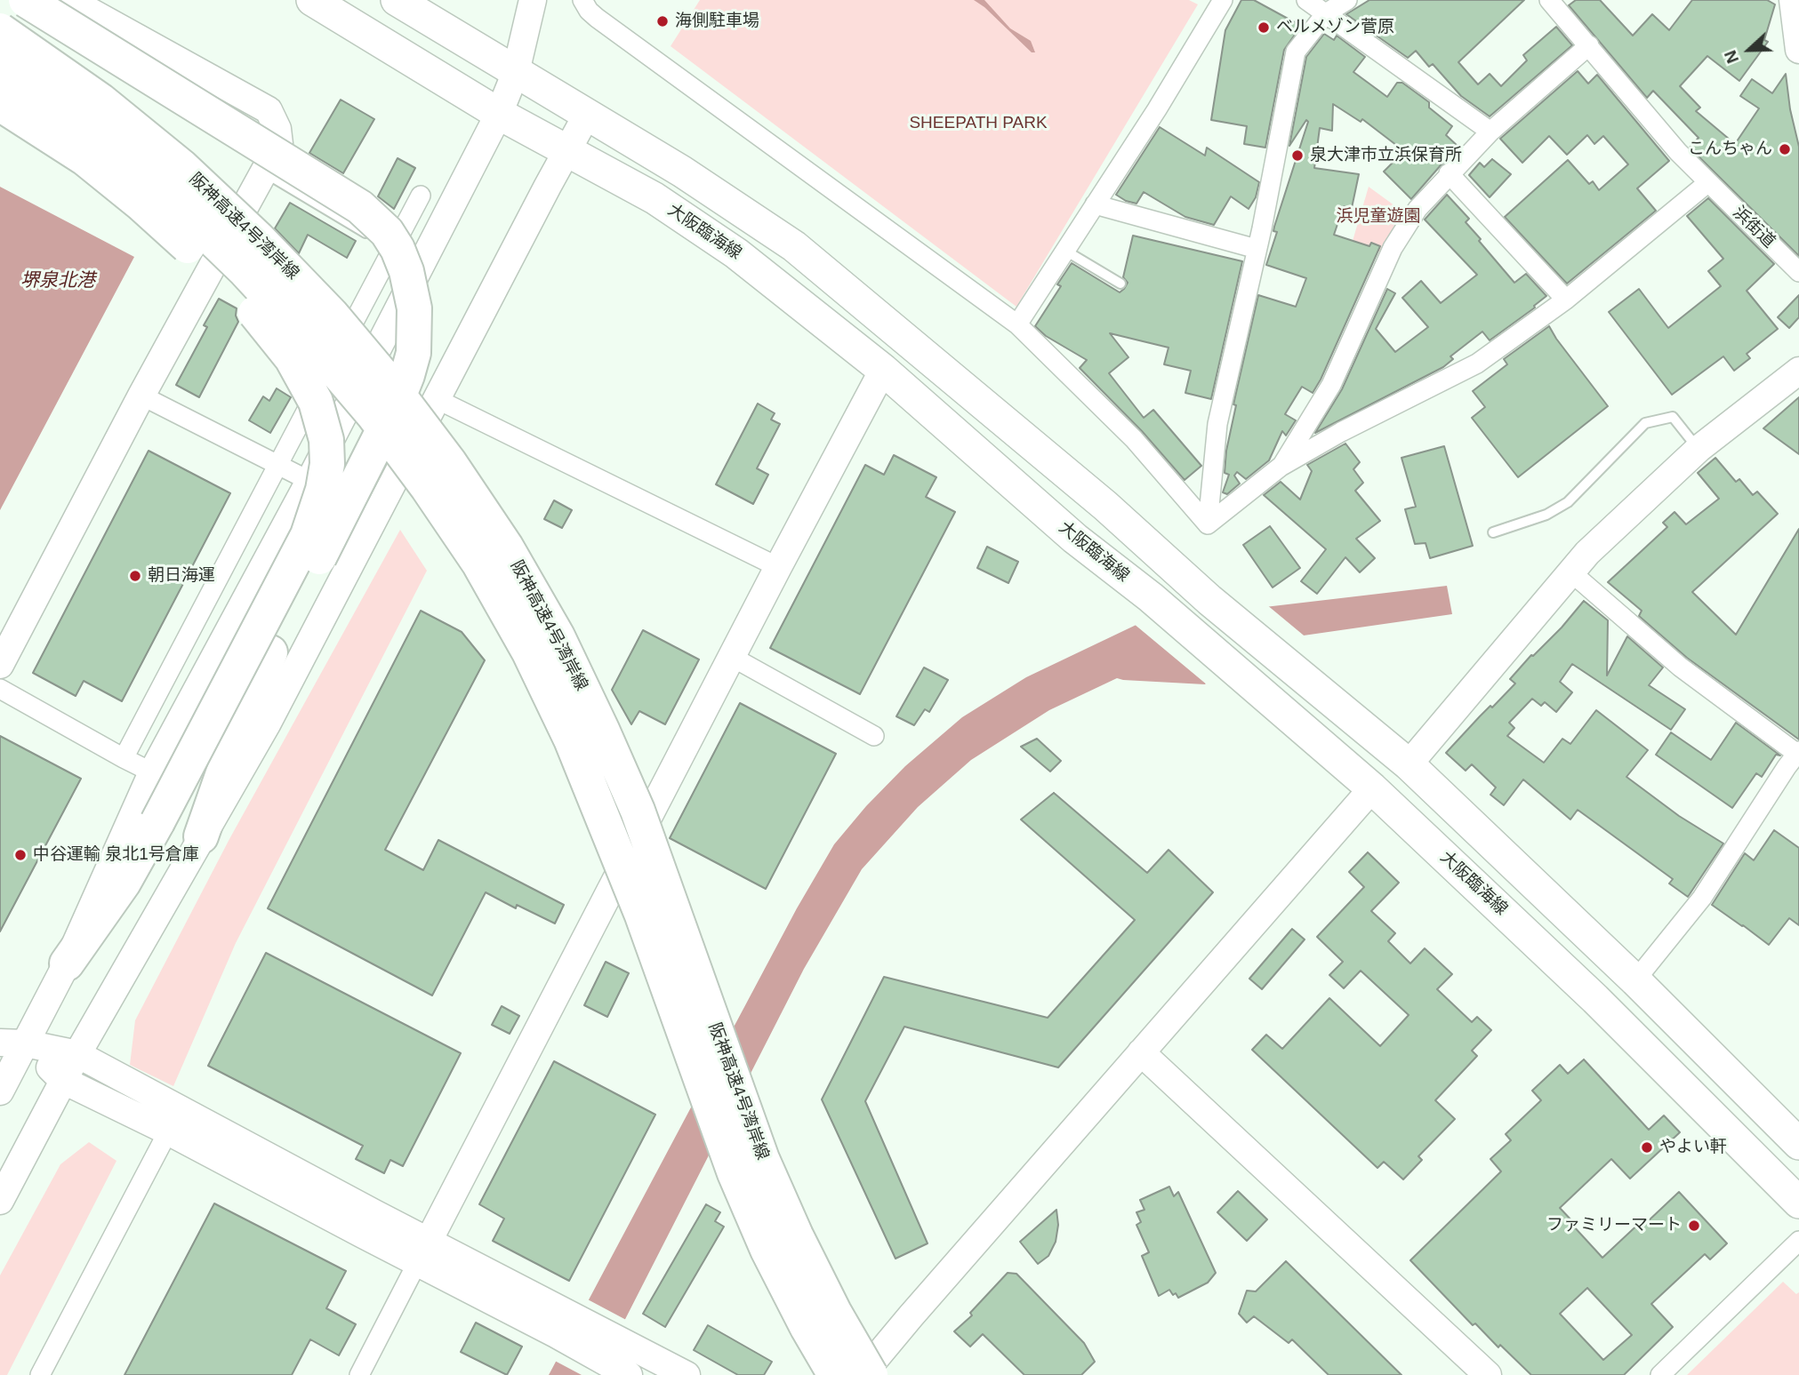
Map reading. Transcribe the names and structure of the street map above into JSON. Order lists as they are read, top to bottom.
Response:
{
  "streets": {
    "highway": ["阪神高速4号湾岸線"],
    "main road": ["大阪臨海線"],
    "street": ["浜街道"]
  },
  "water": ["堺泉北港"],
  "parks": ["SHEEPATH PARK", "浜児童遊園"],
  "places": [
    "海側駐車場",
    "ベルメゾン菅原",
    "こんちゃん",
    "泉大津市立浜保育所",
    "朝日海運",
    "中谷運輸 泉北1号倉庫",
    "やよい軒",
    "ファミリーマート"
  ],
  "north": "left"
}
